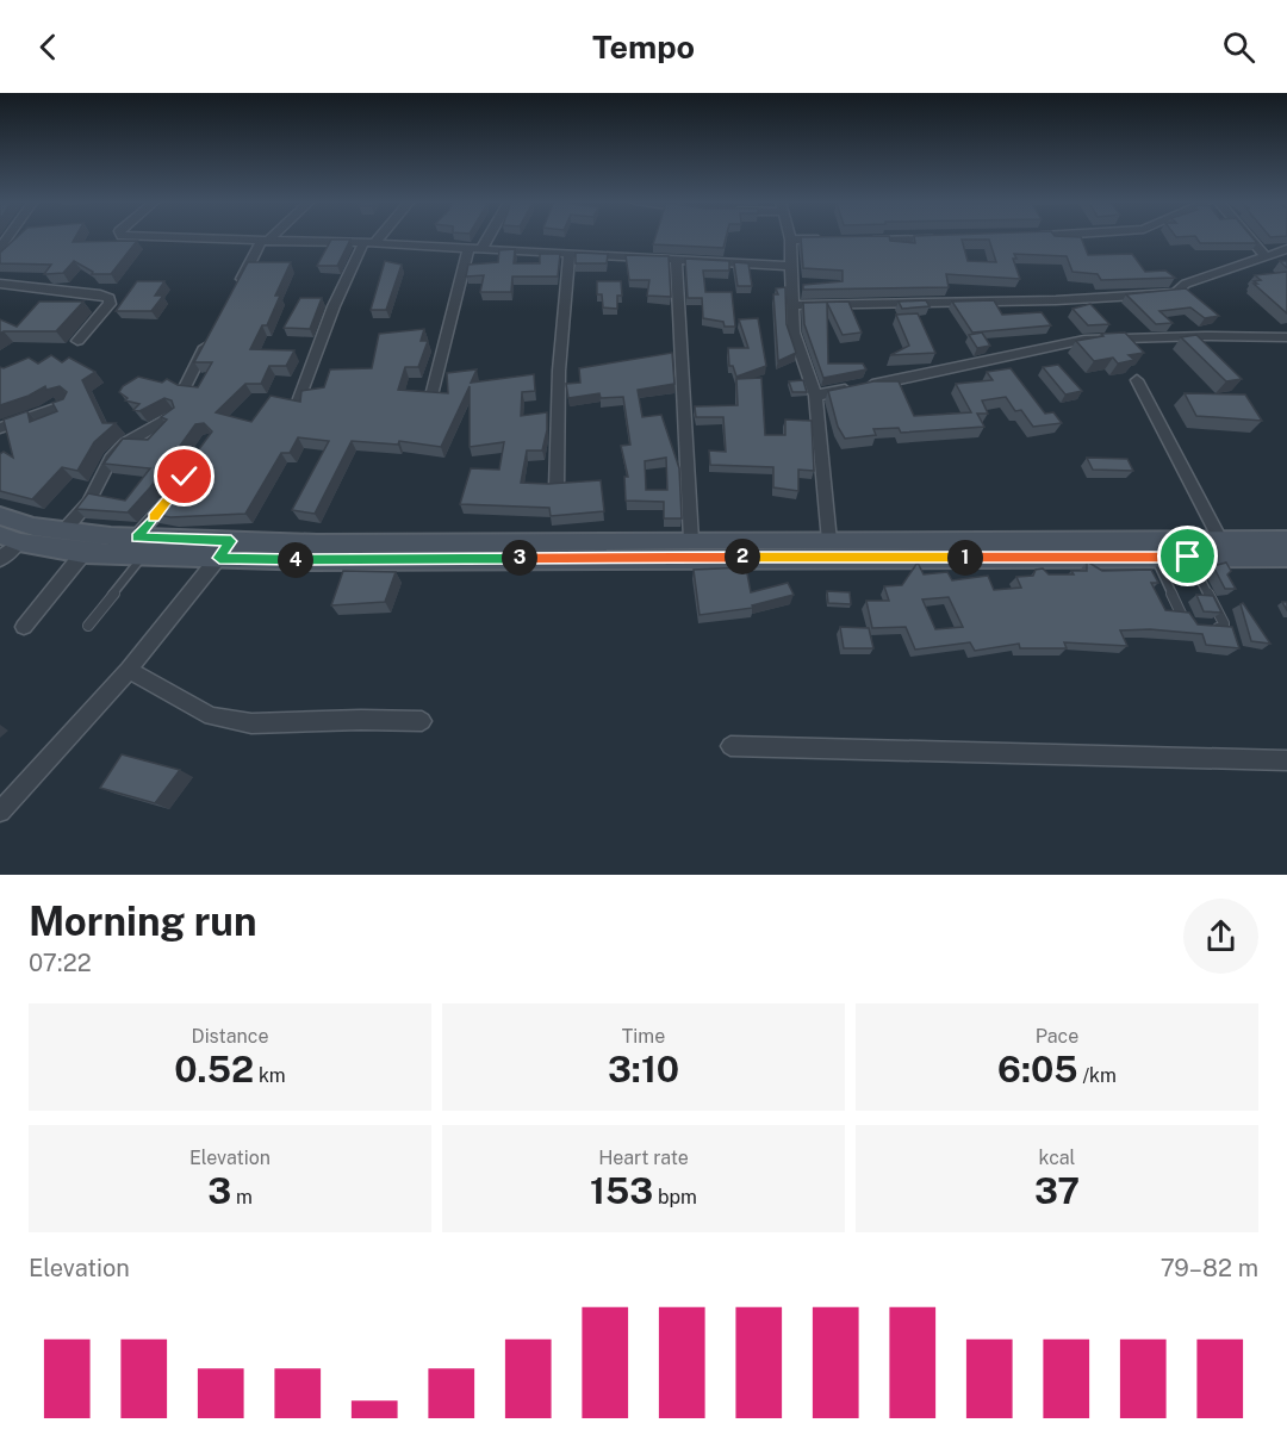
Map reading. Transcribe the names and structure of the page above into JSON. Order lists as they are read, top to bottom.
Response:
{
  "page": {
    "header": "Tempo",
    "pins": [
      "2",
      "1",
      "3",
      "4"
    ],
    "heading": ["Morning run", "07:22"],
    "stats": [
      ["Distance", "0.52 km"],
      ["Time", "3:10"],
      ["Pace", "6:05 /km"],
      ["Elevation", "3 m"],
      ["Heart rate", "153 bpm"],
      ["kcal", "37"]
    ],
    "chart": ["Elevation", "79–82 m"]
  }
}
